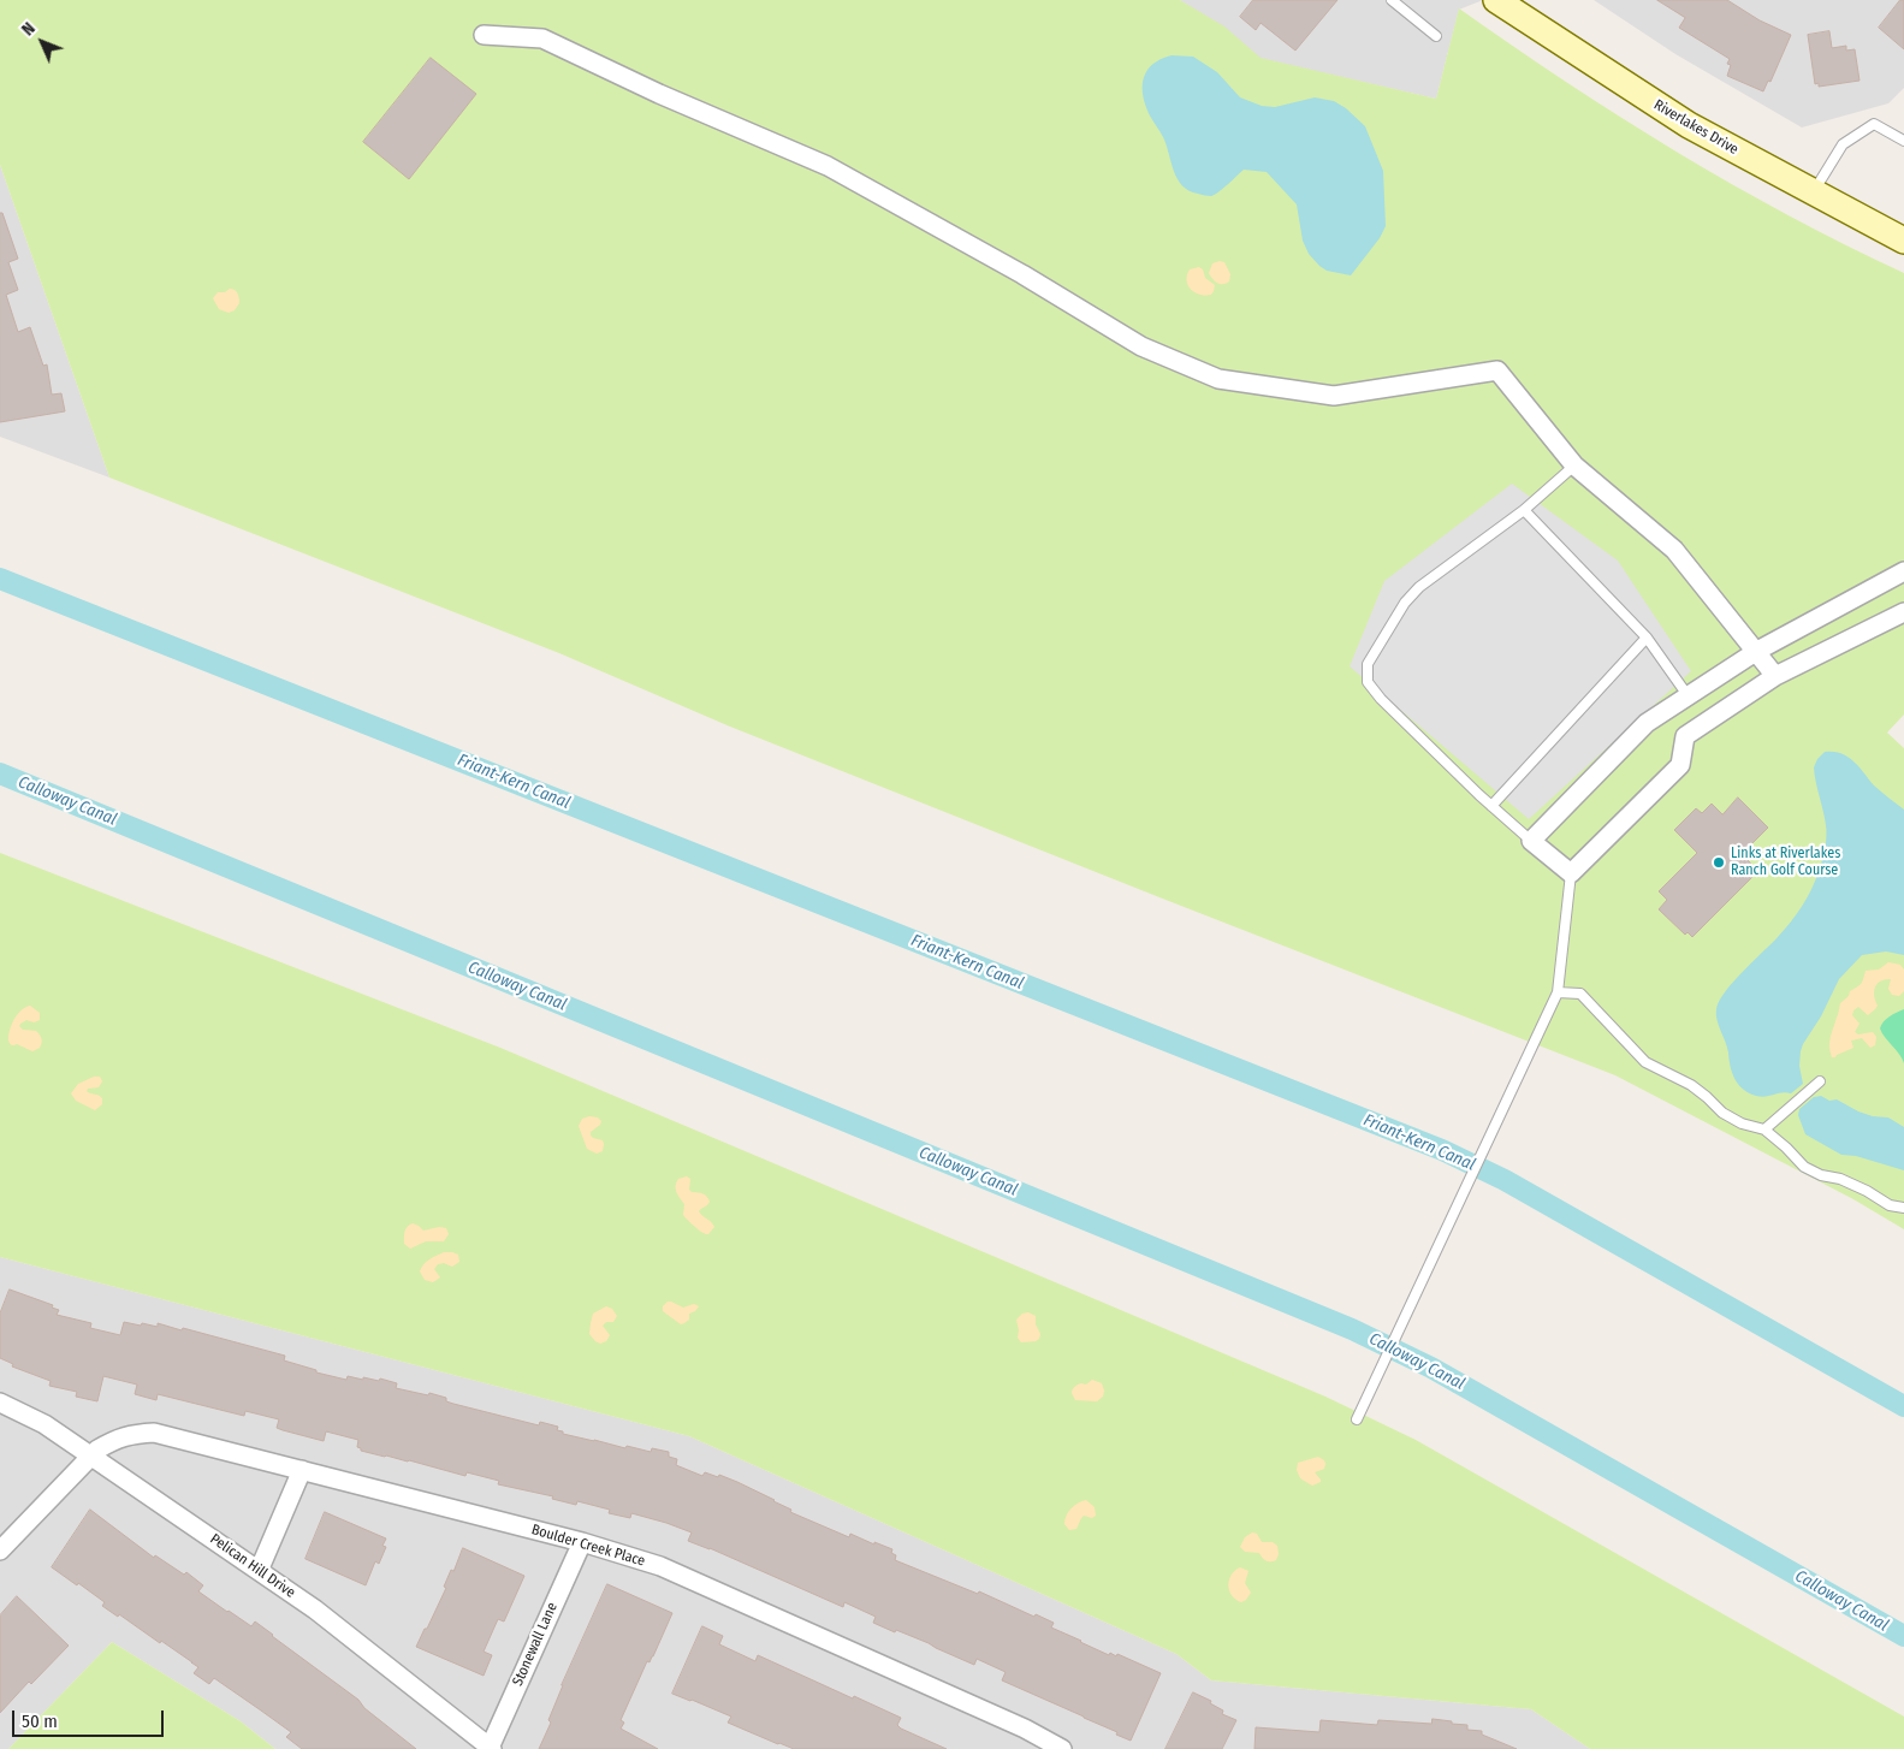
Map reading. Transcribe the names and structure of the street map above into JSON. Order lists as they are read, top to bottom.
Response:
{
  "streets": {
    "main road": ["Riverlakes Drive"],
    "street": ["Boulder Creek Place", "Pelican Hill Drive", "Stonewall Lane"]
  },
  "crossings": [
    ["Boulder Creek Place", "Pelican Hill Drive"],
    ["Boulder Creek Place", "Stonewall Lane"],
    ["Pelican Hill Drive", "Stonewall Lane"]
  ],
  "water": ["Friant-Kern Canal", "Calloway Canal"],
  "places": ["Links at Riverlakes Ranch Golf Course"],
  "scale_bar": "50 m",
  "north": "top left"
}
